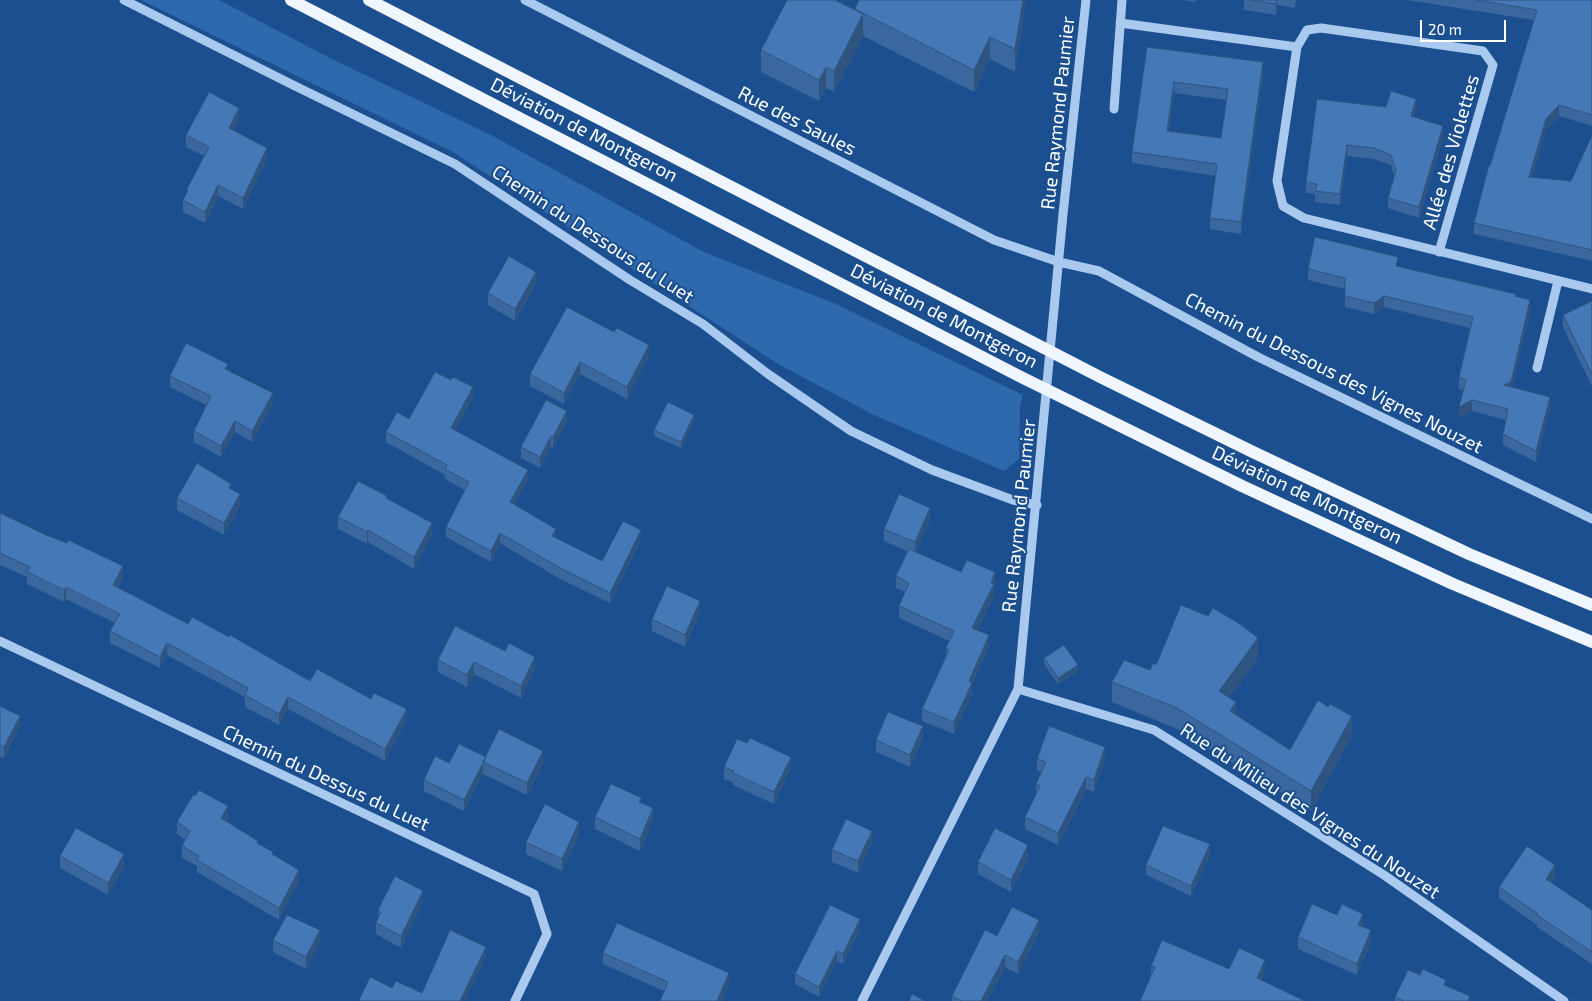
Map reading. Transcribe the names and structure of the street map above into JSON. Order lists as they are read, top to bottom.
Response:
{
  "streets": {
    "main road": ["Déviation de Montgeron"],
    "street": [
      "Rue Raymond Paumier",
      "Rue des Saules",
      "Allée des Violettes",
      "Chemin du Dessous du Luet",
      "Chemin du Dessous des Vignes Nouzet",
      "Chemin du Dessus du Luet",
      "Rue du Milieu des Vignes du Nouzet"
    ]
  },
  "crossings": [
    ["Rue Raymond Paumier", "Rue des Saules"],
    ["Rue Raymond Paumier", "Chemin du Dessous du Luet"],
    ["Rue Raymond Paumier", "Chemin du Dessous des Vignes Nouzet"],
    ["Rue Raymond Paumier", "Rue du Milieu des Vignes du Nouzet"],
    ["Rue des Saules", "Chemin du Dessous des Vignes Nouzet"]
  ],
  "scale_bar": "20 m"
}
